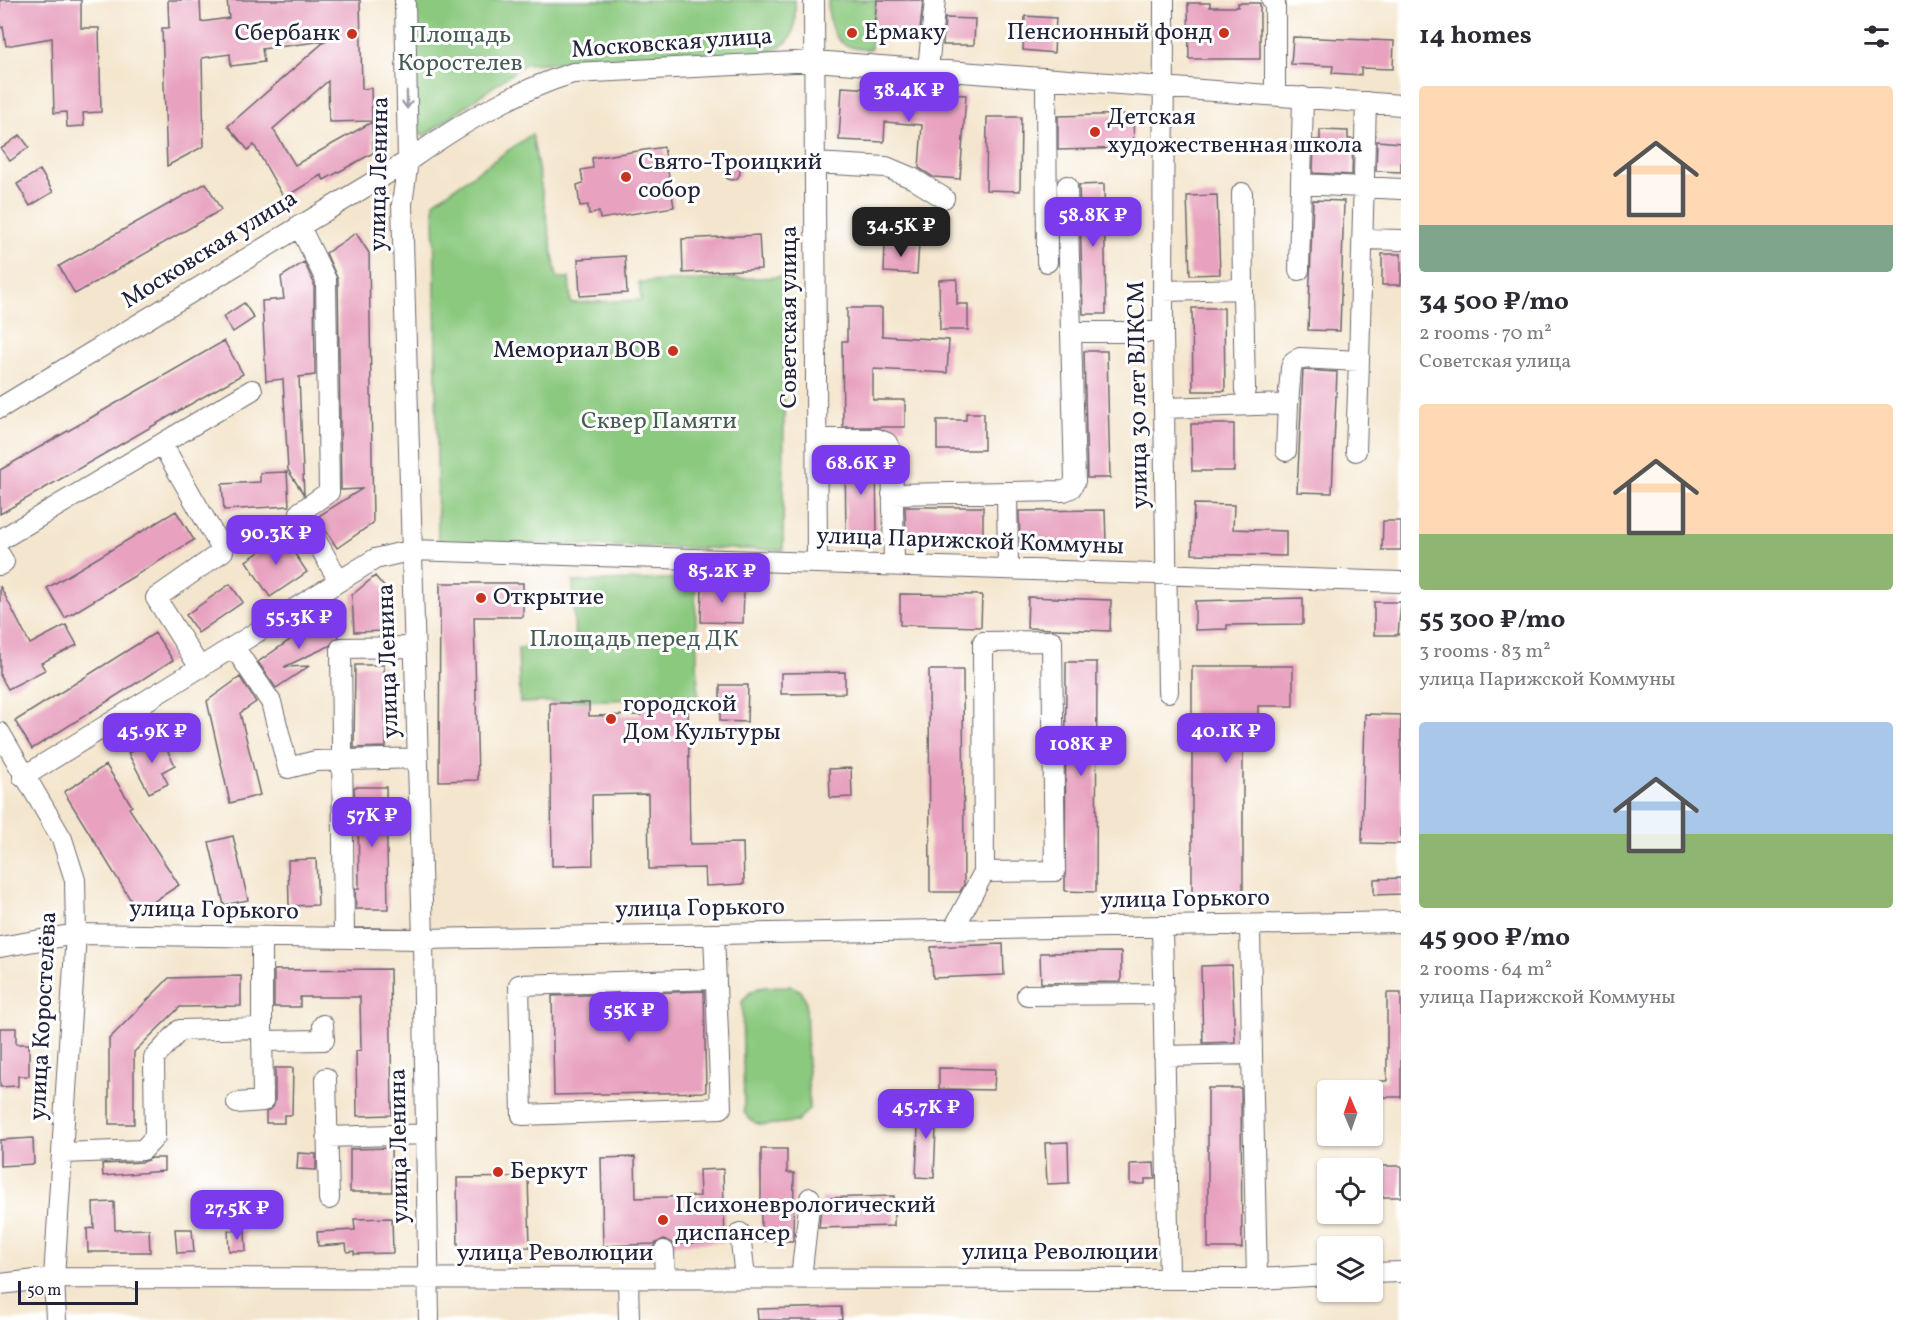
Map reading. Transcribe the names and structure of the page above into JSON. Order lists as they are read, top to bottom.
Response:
{
  "streets": {
    "street": [
      "Московская улица",
      "улица Ленина",
      "Советская улица",
      "улица 30 лет ВЛКСМ",
      "улица Парижской Коммуны",
      "улица Горького",
      "улица Коростелёва",
      "улица Революции"
    ]
  },
  "crossings": [
    ["Московская улица", "улица Ленина"],
    ["Московская улица", "Советская улица"],
    ["Московская улица", "улица 30 лет ВЛКСМ"],
    ["улица Ленина", "улица Парижской Коммуны"],
    ["улица Ленина", "улица Горького"],
    ["улица Ленина", "улица Революции"],
    ["Советская улица", "улица Парижской Коммуны"],
    ["улица 30 лет ВЛКСМ", "улица Парижской Коммуны"],
    ["улица Парижской Коммуны", "улица Коростелёва"],
    ["улица Горького", "улица Коростелёва"],
    ["улица Коростелёва", "улица Революции"]
  ],
  "parks": ["Площадь Коростелев", "Сквер Памяти", "Площадь перед ДК"],
  "places": [
    "Ермаку",
    "Пенсионный фонд",
    "Сбербанк",
    "Детская художественная школа",
    "Свято-Троицкий собор",
    "Мемориал ВОВ",
    "Открытие",
    "городской Дом Культуры",
    "Беркут",
    "Психоневрологический диспансер"
  ],
  "scale_bar": "50 m",
  "north": "top",
  "page": {
    "heading": "14 homes",
    "price": [
      "38.4K ₽",
      "58.8K ₽",
      "34.5K ₽",
      "68.6K ₽",
      "90.3K ₽",
      "85.2K ₽",
      "55.3K ₽",
      "45.9K ₽",
      "40.1K ₽",
      "108K ₽",
      "57K ₽",
      "55K ₽",
      "45.7K ₽",
      "27.5K ₽"
    ],
    "list": [
      {
        "name": "34 500 ₽/mo",
        "note": "2 rooms · 70 m² · Советская улица"
      },
      {
        "name": "55 300 ₽/mo",
        "note": "3 rooms · 83 m² · улица Парижской Коммуны"
      },
      {
        "name": "45 900 ₽/mo",
        "note": "2 rooms · 64 m² · улица Парижской Коммуны"
      }
    ],
    "scale": "50 m"
  }
}
